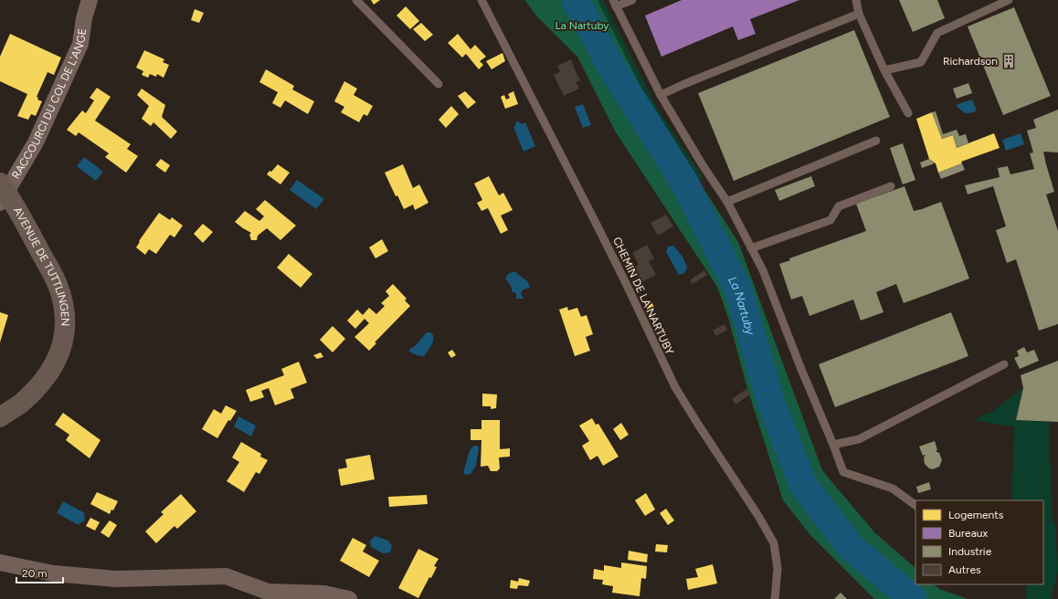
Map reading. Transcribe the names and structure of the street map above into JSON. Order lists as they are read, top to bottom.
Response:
{
  "streets": {
    "main road": ["AVENUE DE TUTTLINGEN"],
    "street": ["RACCOURCI DU COL DE L'ANGE"],
    "lane": ["CHEMIN DE LA NARTUBY"]
  },
  "crossings": [
    ["RACCOURCI DU COL DE L'ANGE", "AVENUE DE TUTTLINGEN"]
  ],
  "water": ["La Nartuby"],
  "parks": ["La Nartuby"],
  "places": {
    "building": ["Richardson"]
  },
  "legend": [
    "Logements",
    "Bureaux",
    "Industrie",
    "Autres"
  ],
  "scale_bar": "20 m"
}
